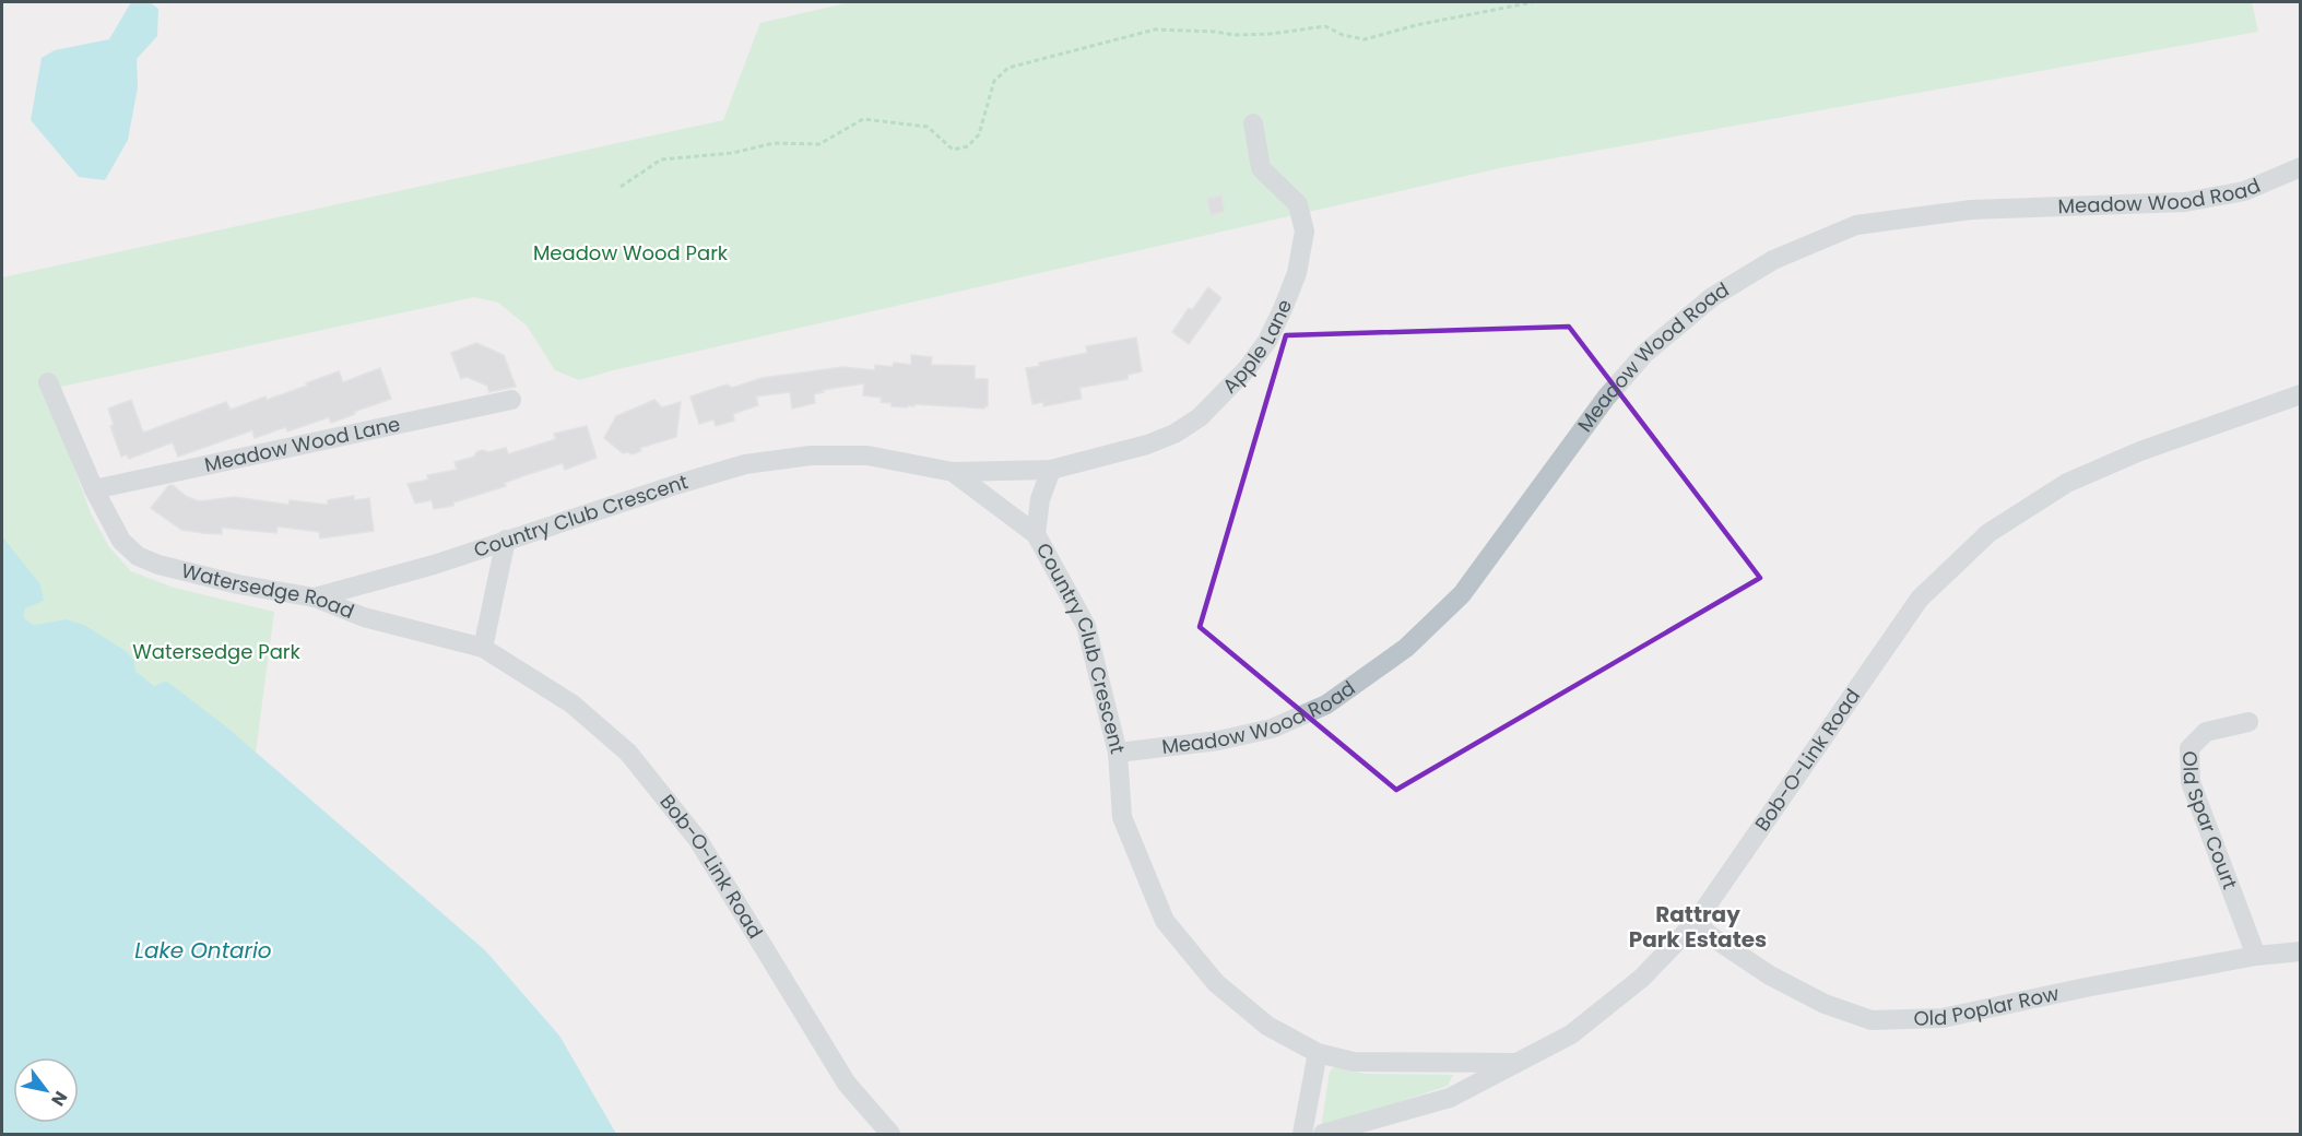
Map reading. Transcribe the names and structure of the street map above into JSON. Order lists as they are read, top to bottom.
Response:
{
  "streets": {
    "street": [
      "Meadow Wood Road",
      "Apple Lane",
      "Meadow Wood Lane",
      "Country Club Crescent",
      "Watersedge Road",
      "Bob-O-Link Road",
      "Old Spar Court",
      "Old Poplar Row"
    ]
  },
  "crossings": [
    ["Meadow Wood Road", "Country Club Crescent"],
    ["Apple Lane", "Country Club Crescent"],
    ["Meadow Wood Lane", "Watersedge Road"],
    ["Country Club Crescent", "Watersedge Road"],
    ["Country Club Crescent", "Bob-O-Link Road"],
    ["Watersedge Road", "Bob-O-Link Road"],
    ["Bob-O-Link Road", "Old Poplar Row"],
    ["Old Spar Court", "Old Poplar Row"]
  ],
  "districts": ["Rattray Park Estates"],
  "water": ["Lake Ontario"],
  "parks": ["Meadow Wood Park", "Watersedge Park"],
  "north": "bottom right"
}
